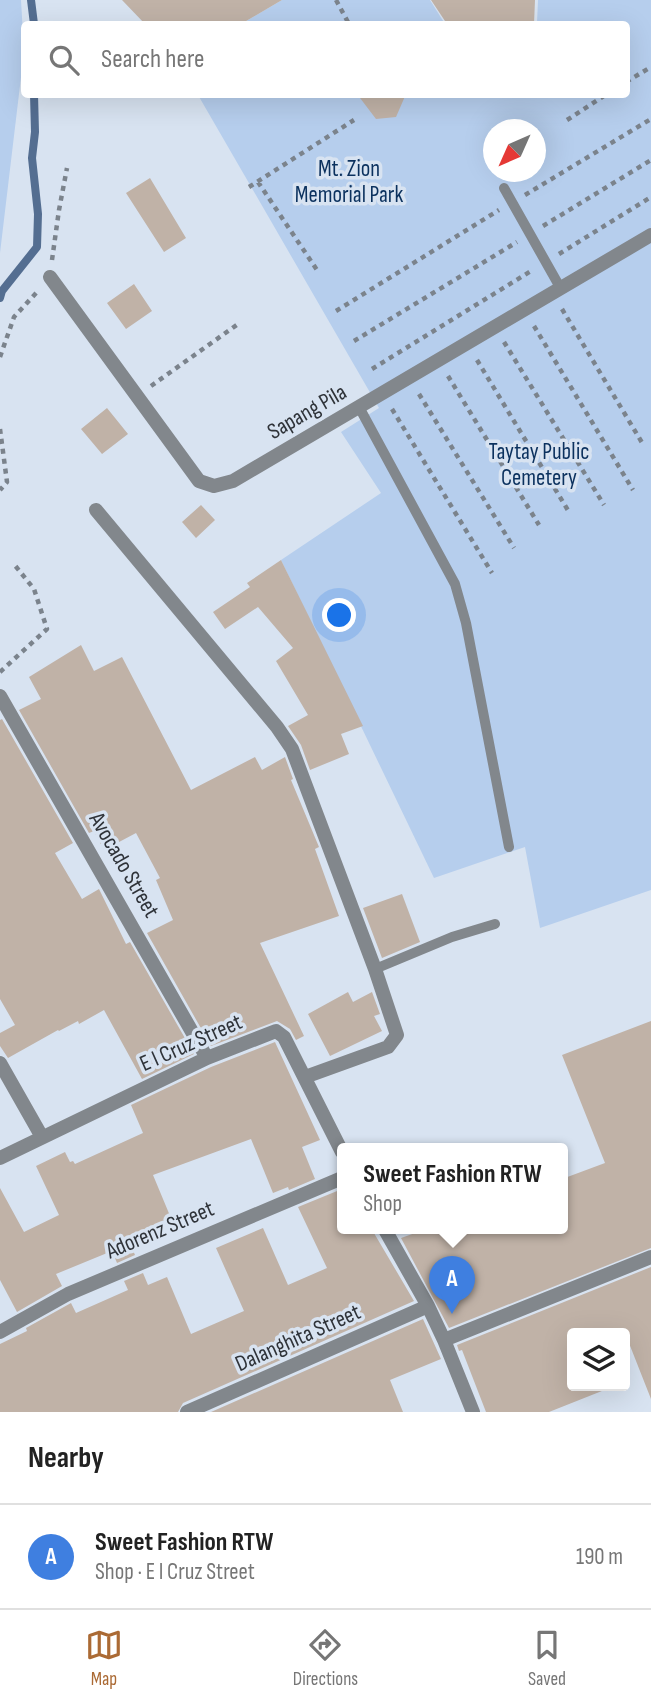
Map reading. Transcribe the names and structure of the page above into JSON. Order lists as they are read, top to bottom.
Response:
{
  "streets": {
    "street": [
      "Sapang Pila",
      "Avocado Street",
      "E I Cruz Street",
      "Adorenz Street",
      "Dalanghita Street"
    ]
  },
  "crossings": [
    ["Avocado Street", "E I Cruz Street"]
  ],
  "parks": ["Mt. Zion Memorial Park", "Taytay Public Cemetery"],
  "north": "bottom left",
  "page": {
    "search": "Search here",
    "popup": ["Sweet Fashion RTW", "Shop"],
    "pins": "A",
    "heading": "Nearby",
    "list": [
      {
        "mark": "A",
        "name": "Sweet Fashion RTW",
        "note": "Shop · E I Cruz Street",
        "value": "190 m"
      }
    ],
    "nav": ["Map", "Directions", "Saved"]
  }
}
